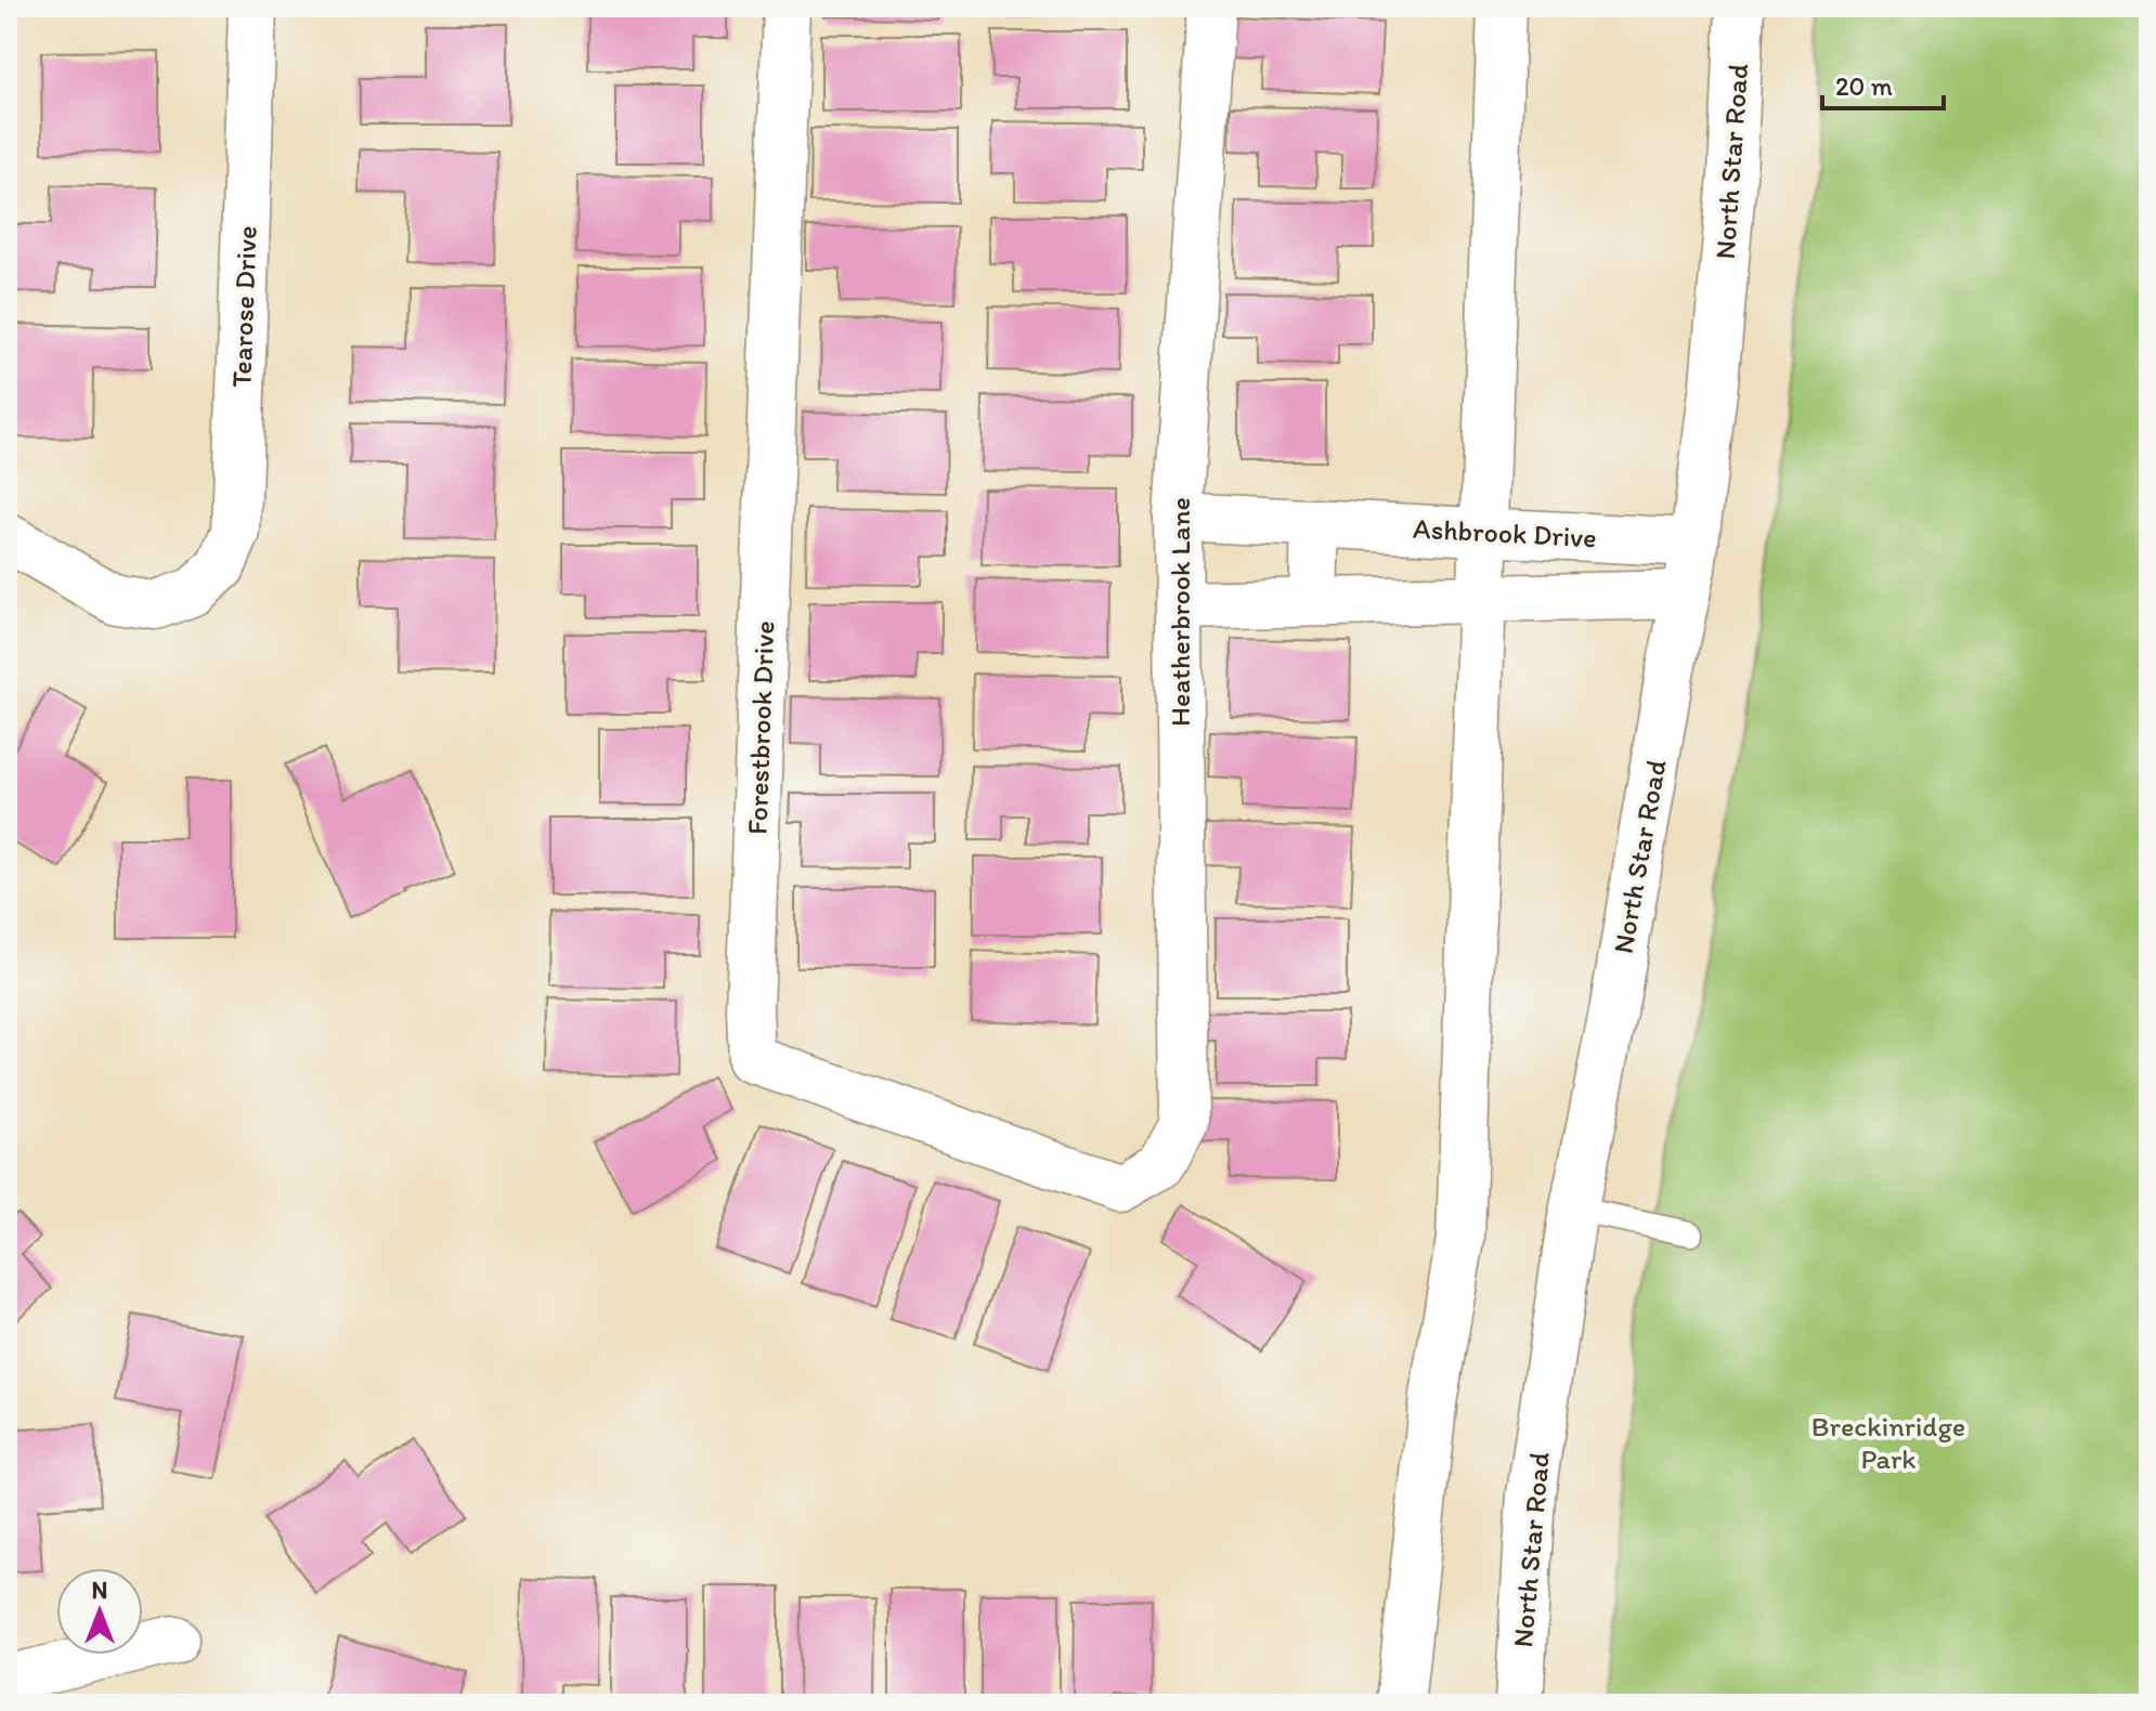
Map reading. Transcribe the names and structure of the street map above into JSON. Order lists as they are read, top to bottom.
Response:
{
  "streets": {
    "street": [
      "North Star Road",
      "Tearose Drive",
      "Ashbrook Drive",
      "Heatherbrook Lane",
      "Forestbrook Drive"
    ]
  },
  "crossings": [
    ["North Star Road", "Ashbrook Drive"],
    ["Ashbrook Drive", "Heatherbrook Lane"],
    ["Heatherbrook Lane", "Forestbrook Drive"]
  ],
  "parks": ["Breckinridge Park"],
  "scale_bar": "20 m",
  "north": "top"
}
